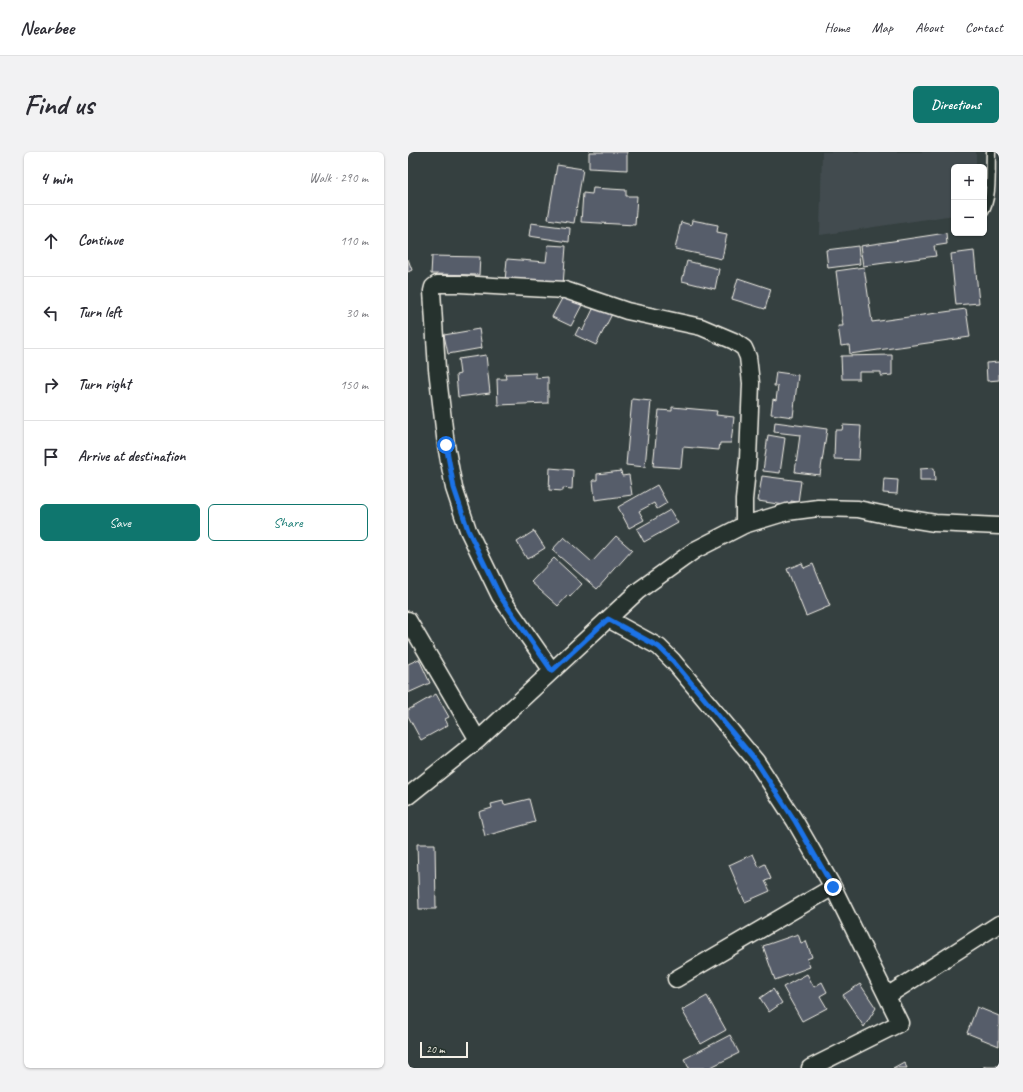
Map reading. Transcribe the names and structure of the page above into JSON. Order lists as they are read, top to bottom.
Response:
{
  "scale_bar": "20 m",
  "page": {
    "header": "Nearbee",
    "nav": [
      "Home",
      "Map",
      "About",
      "Contact"
    ],
    "buttons": [
      "Directions",
      ["Save", "Share"]
    ],
    "title": "Find us",
    "heading": ["4 min", "Walk · 290 m"],
    "map_buttons": ["+", "−"],
    "list": [
      ["Continue", "110 m"],
      ["Turn left", "30 m"],
      ["Turn right", "150 m"],
      "Arrive at destination"
    ],
    "scale": "20 m"
  }
}
